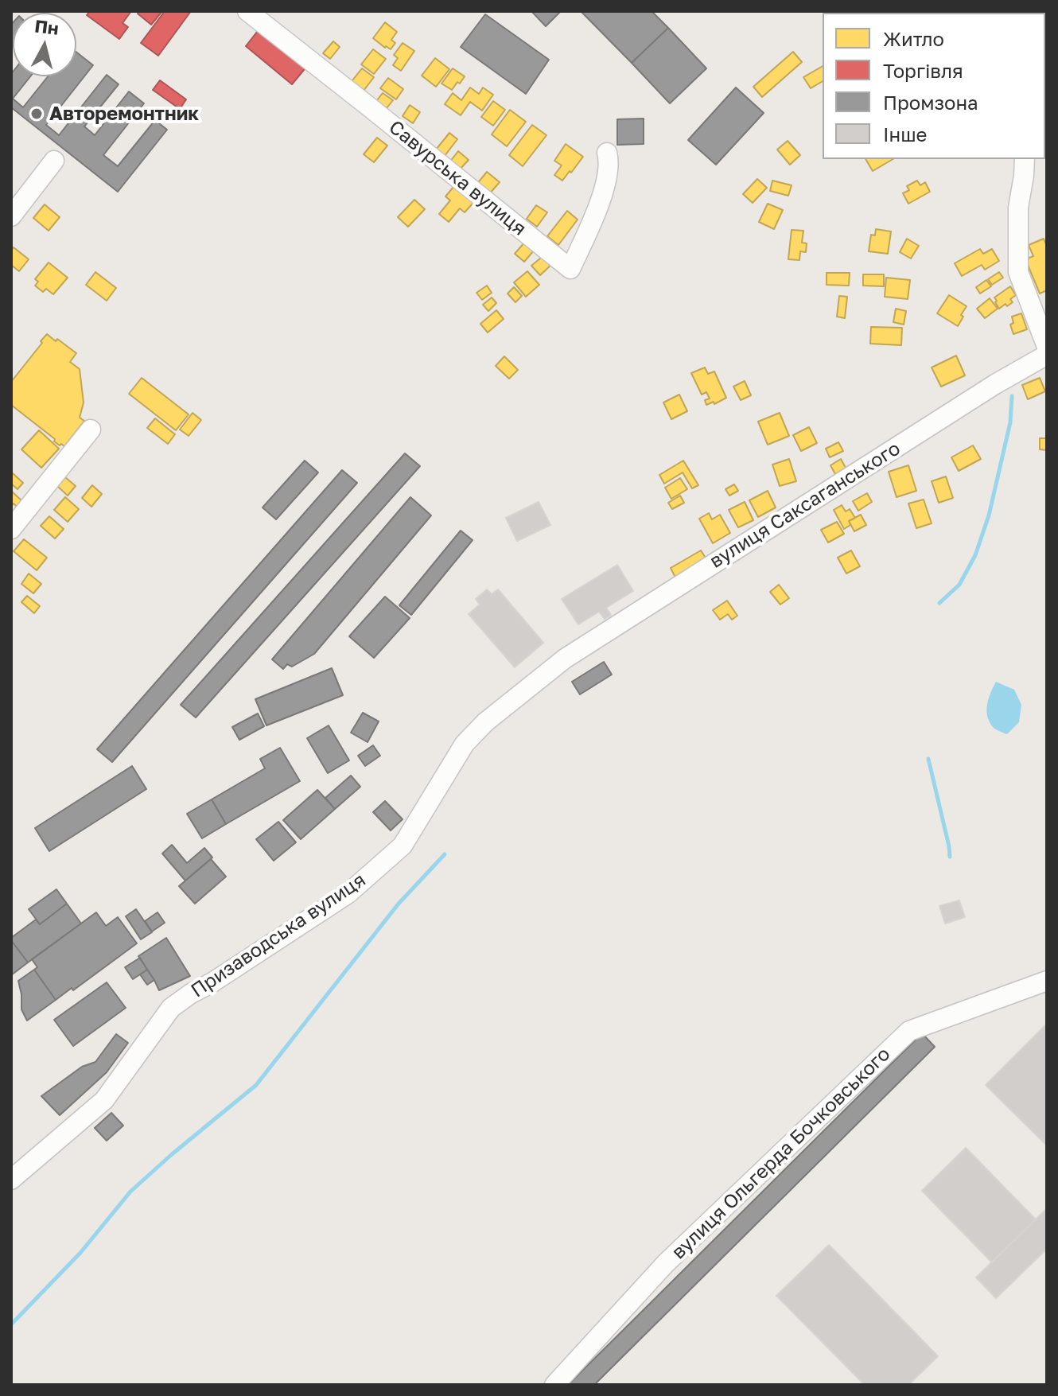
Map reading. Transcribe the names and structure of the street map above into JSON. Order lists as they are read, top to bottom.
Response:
{
  "streets": {
    "street": [
      "Савурська вулиця",
      "вулиця Саксаганського",
      "Призаводська вулиця",
      "вулиця Ольгерда Бочковського"
    ]
  },
  "crossings": [
    ["вулиця Саксаганського", "Призаводська вулиця"]
  ],
  "places": ["Авторемонтник"],
  "legend": [
    "Житло",
    "Торгівля",
    "Промзона",
    "Інше"
  ],
  "north": "top"
}
